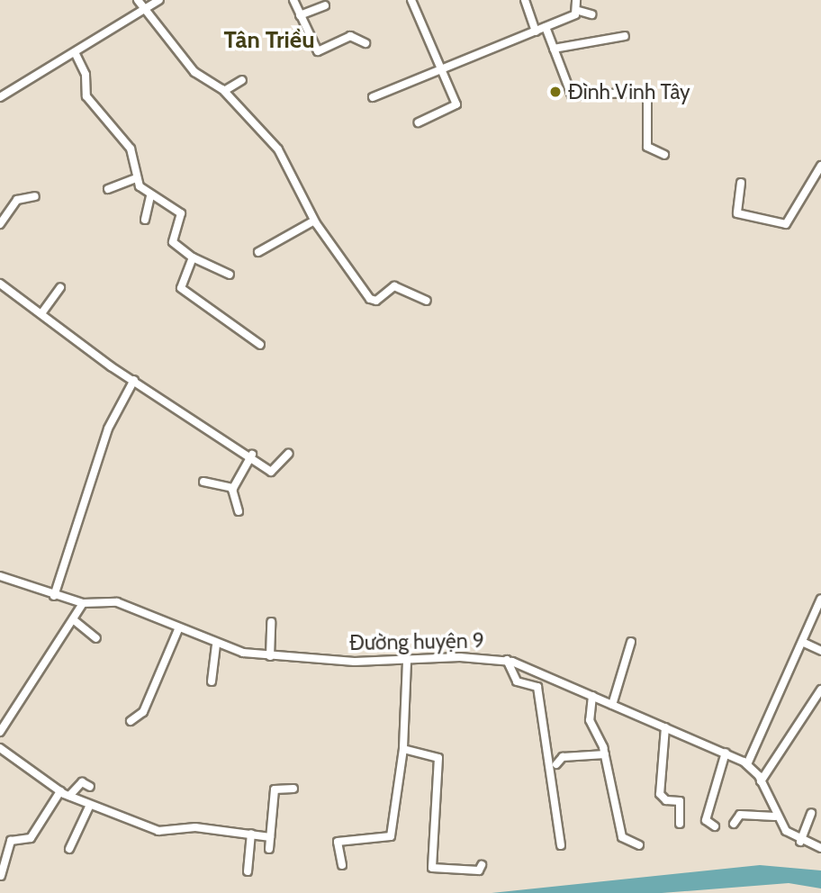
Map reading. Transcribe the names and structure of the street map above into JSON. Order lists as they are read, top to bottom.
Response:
{
  "streets": {
    "street": ["Đường huyện 9"]
  },
  "districts": ["Tân Triều"],
  "places": ["Đình Vinh Tây"]
}
